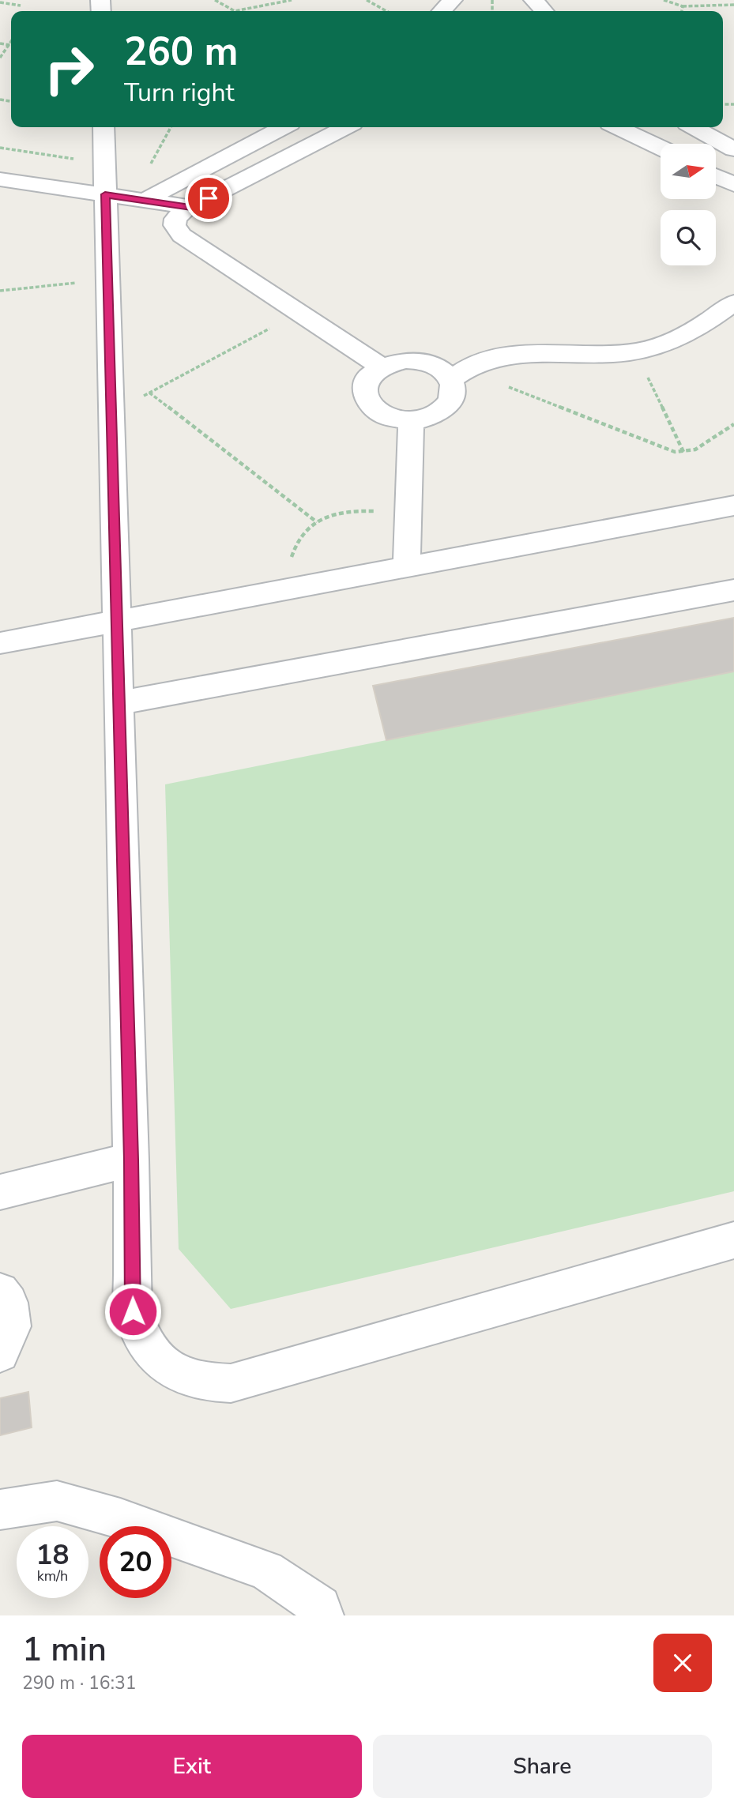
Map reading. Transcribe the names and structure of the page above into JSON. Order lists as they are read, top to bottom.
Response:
{
  "north": "right",
  "page": {
    "turn": ["260 m", "Turn right"],
    "speed": "18 km/h",
    "limit": "20",
    "heading": ["1 min", "290 m · 16:31"],
    "buttons": ["Exit", "Share"]
  }
}
